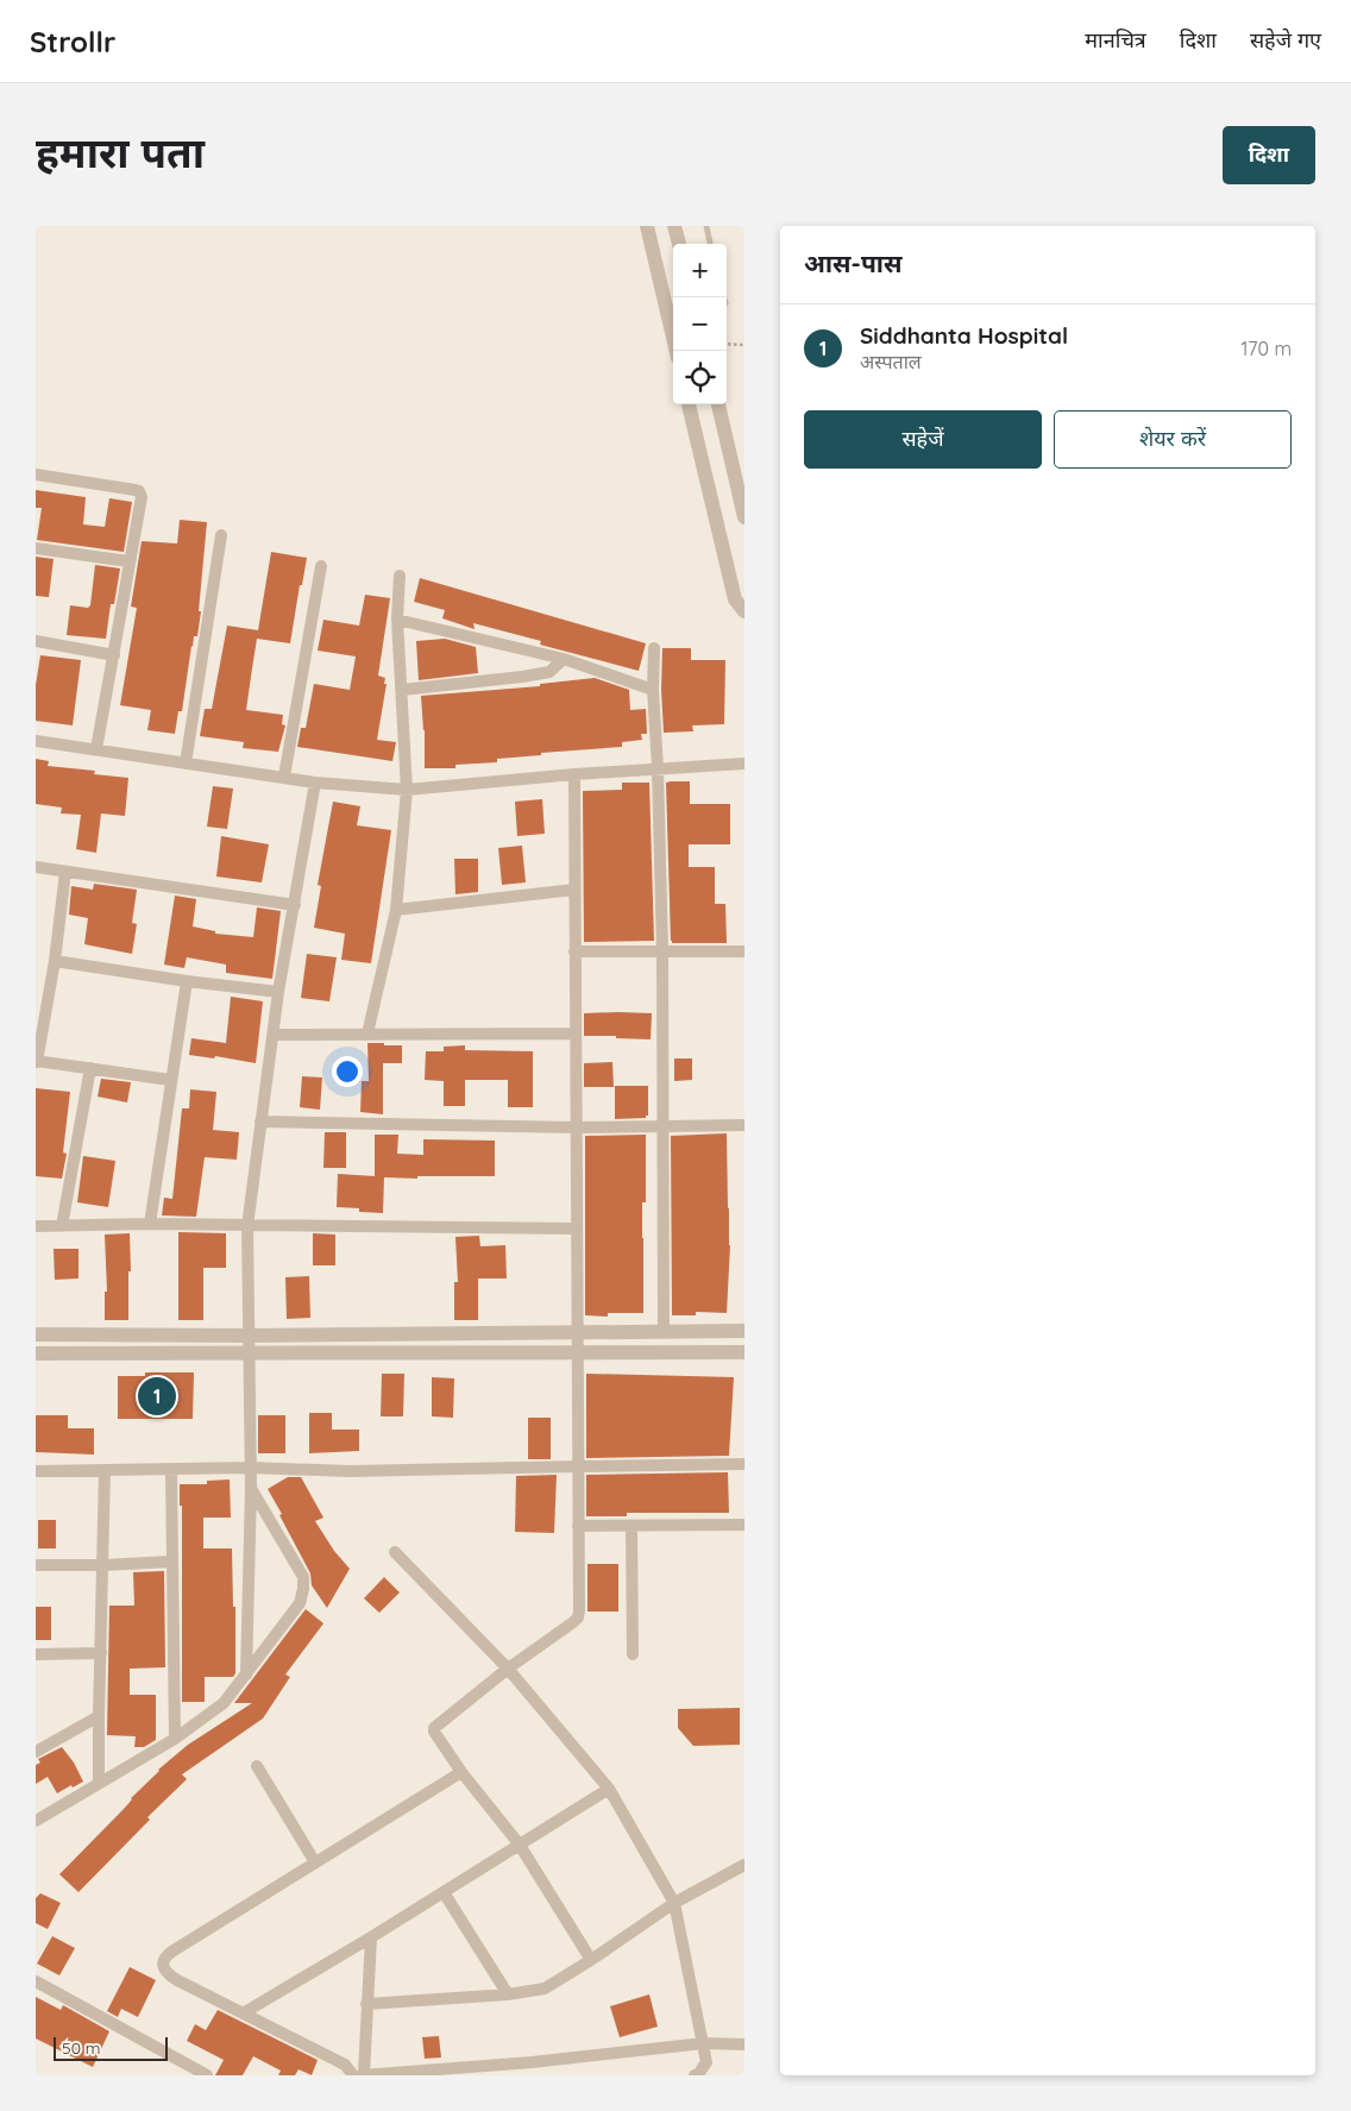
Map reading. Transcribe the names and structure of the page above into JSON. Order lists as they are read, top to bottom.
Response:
{
  "scale_bar": "50 m",
  "page": {
    "header": "Strollr",
    "nav": ["मानचित्र", "दिशा", "सहेजे गए"],
    "title": "हमारा पता",
    "buttons": [
      "दिशा",
      ["सहेजें", "शेयर करें"]
    ],
    "heading": "आस-पास",
    "map_buttons": ["+", "−"],
    "list": [
      {
        "mark": "1",
        "name": "Siddhanta Hospital",
        "note": "अस्पताल",
        "value": "170 m"
      }
    ],
    "pins": "1",
    "scale": "50 m"
  }
}
